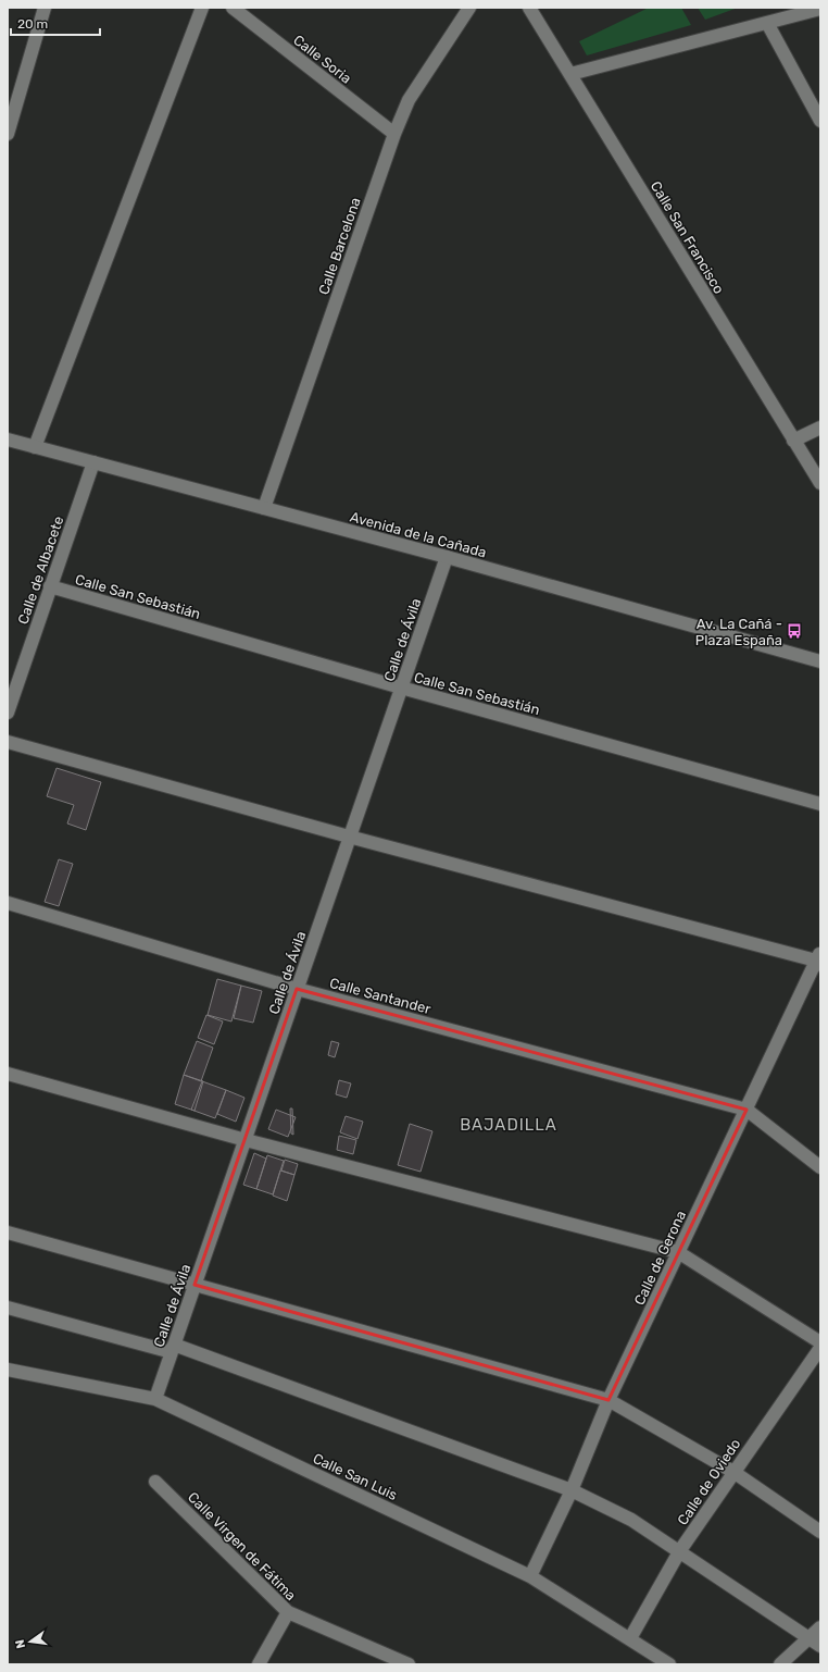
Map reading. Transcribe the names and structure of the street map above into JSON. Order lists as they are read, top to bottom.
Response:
{
  "streets": {
    "street": [
      "Calle Soria",
      "Calle San Francisco",
      "Calle Barcelona",
      "Avenida de la Cañada",
      "Calle de Albacete",
      "Calle San Sebastián",
      "Calle de Ávila",
      "Calle Santander",
      "Calle de Gerona",
      "Calle San Luis",
      "Calle de Oviedo",
      "Calle Virgen de Fátima"
    ]
  },
  "crossings": [
    ["Calle Soria", "Calle Barcelona"],
    ["Calle Barcelona", "Avenida de la Cañada"],
    ["Avenida de la Cañada", "Calle de Albacete"],
    ["Avenida de la Cañada", "Calle de Ávila"],
    ["Calle de Albacete", "Calle San Sebastián"],
    ["Calle San Sebastián", "Calle de Ávila"],
    ["Calle de Ávila", "Calle Santander"],
    ["Calle de Ávila", "Calle San Luis"],
    ["Calle Santander", "Calle de Gerona"],
    ["Calle de Gerona", "Calle San Luis"],
    ["Calle San Luis", "Calle de Oviedo"]
  ],
  "districts": ["BAJADILLA"],
  "places": {
    "bus stop": ["Av. La Cañá - Plaza España"]
  },
  "scale_bar": "20 m",
  "north": "left"
}
